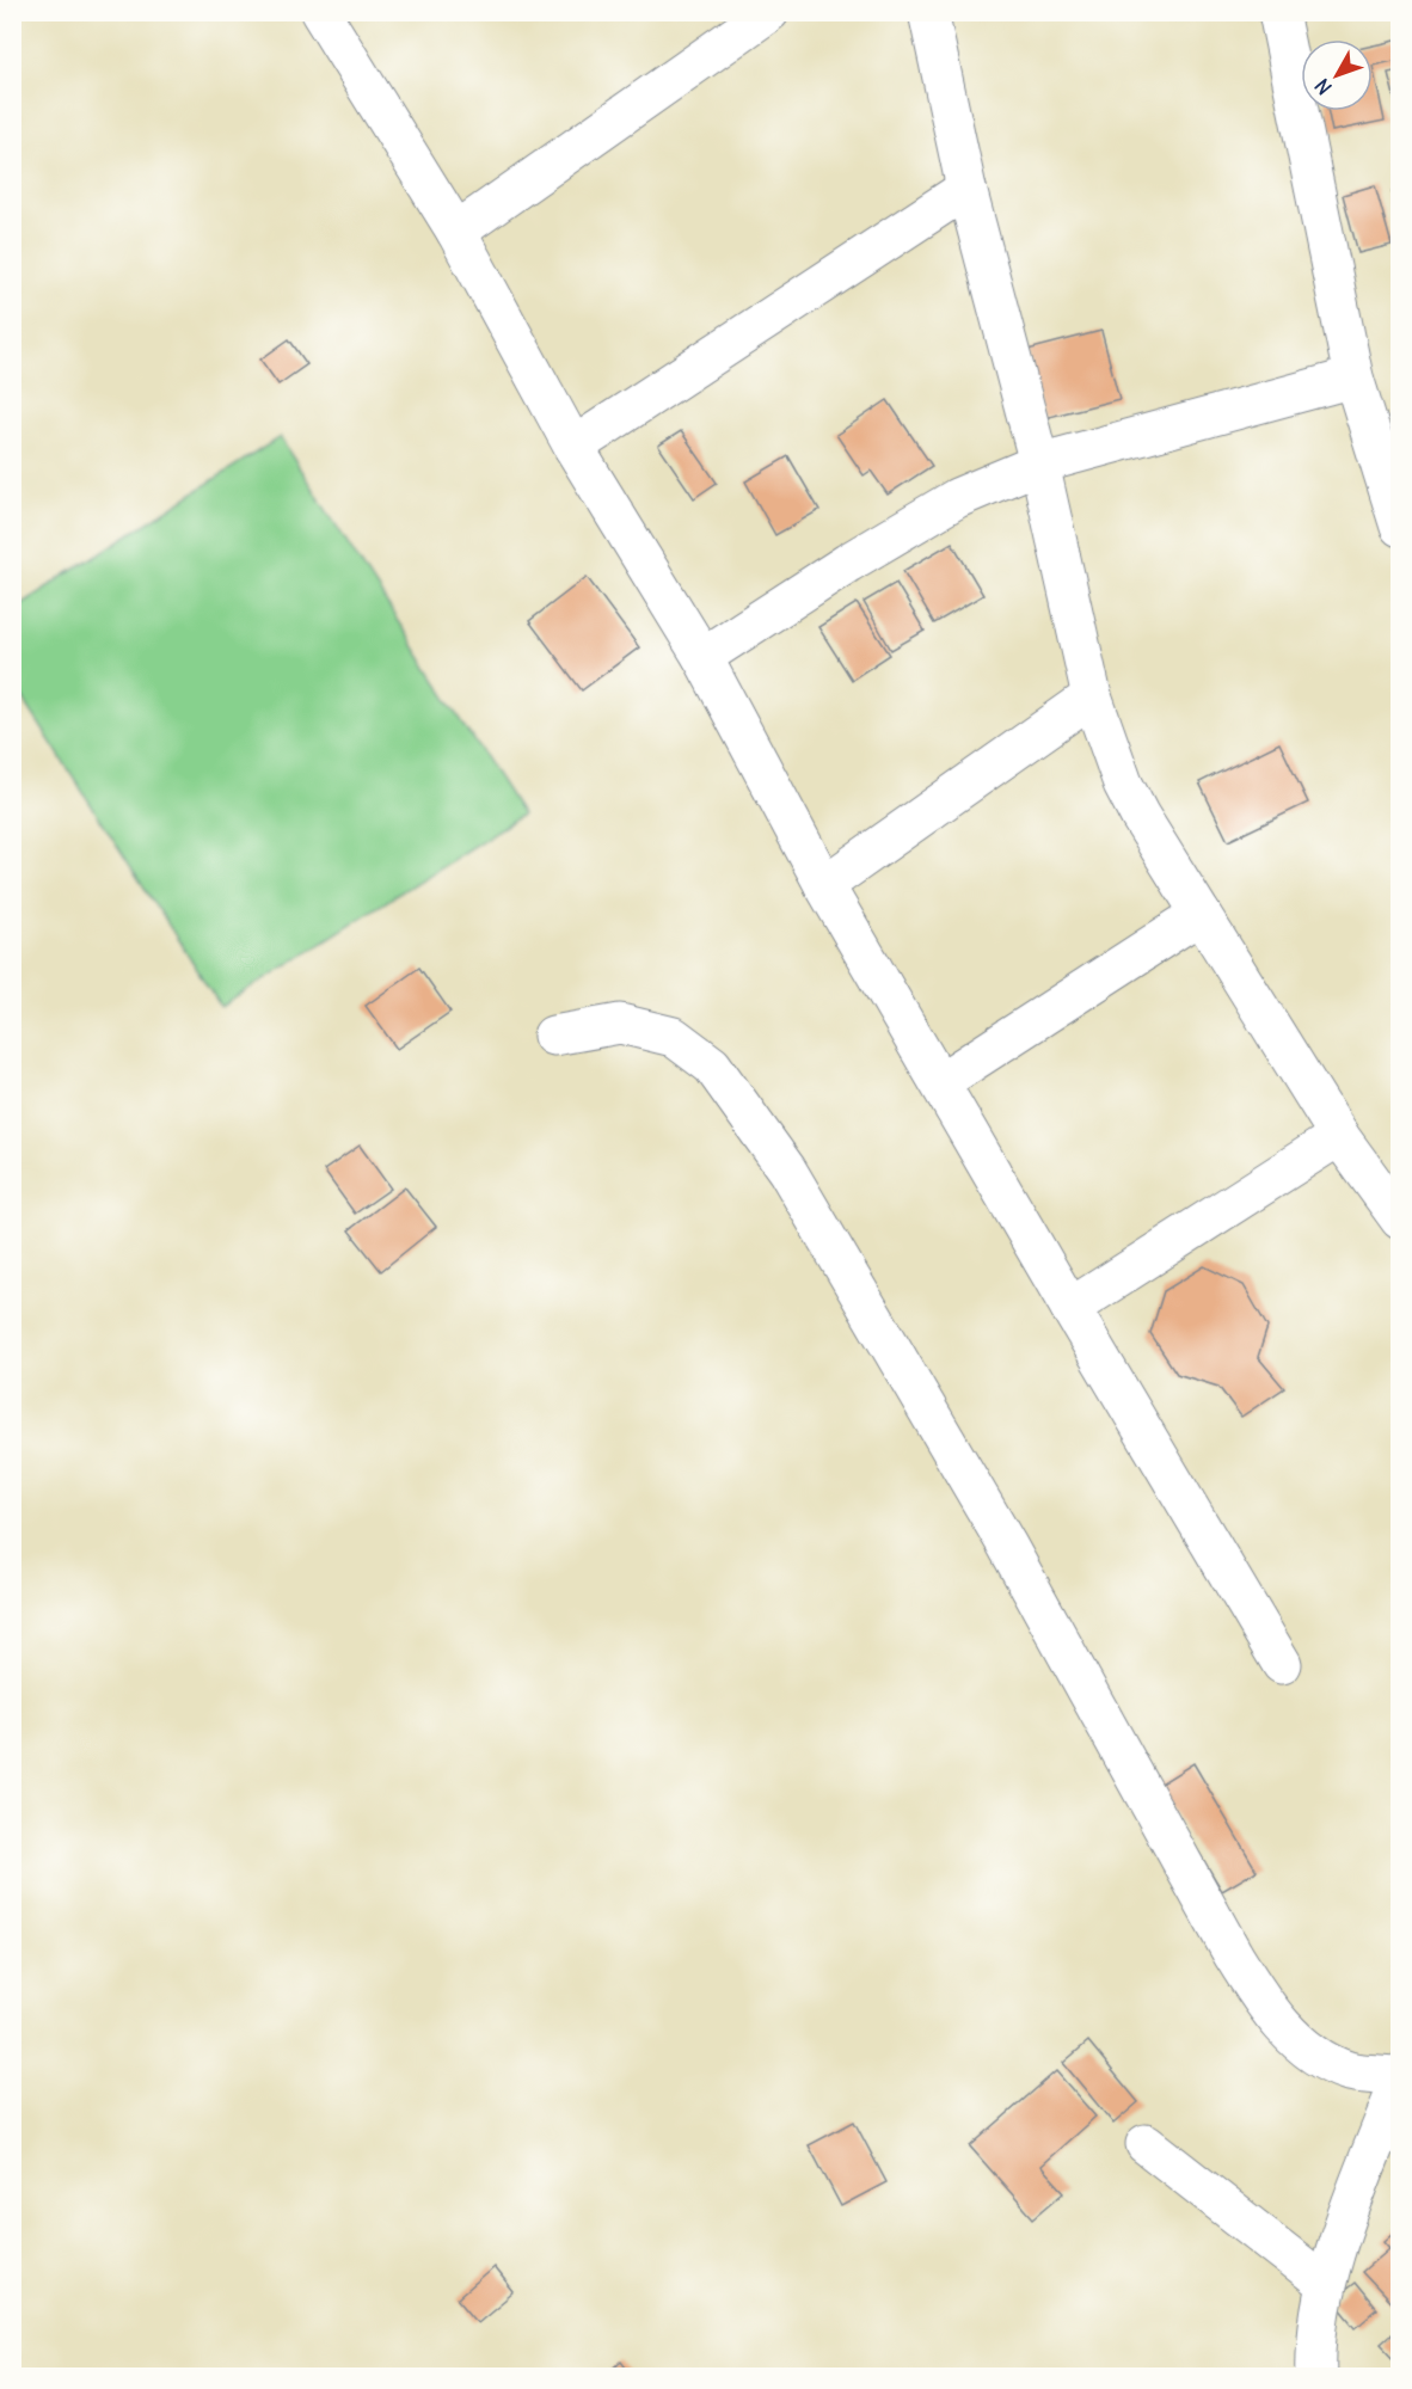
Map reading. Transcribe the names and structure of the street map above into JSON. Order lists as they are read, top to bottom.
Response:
{
  "north": "bottom left"
}
